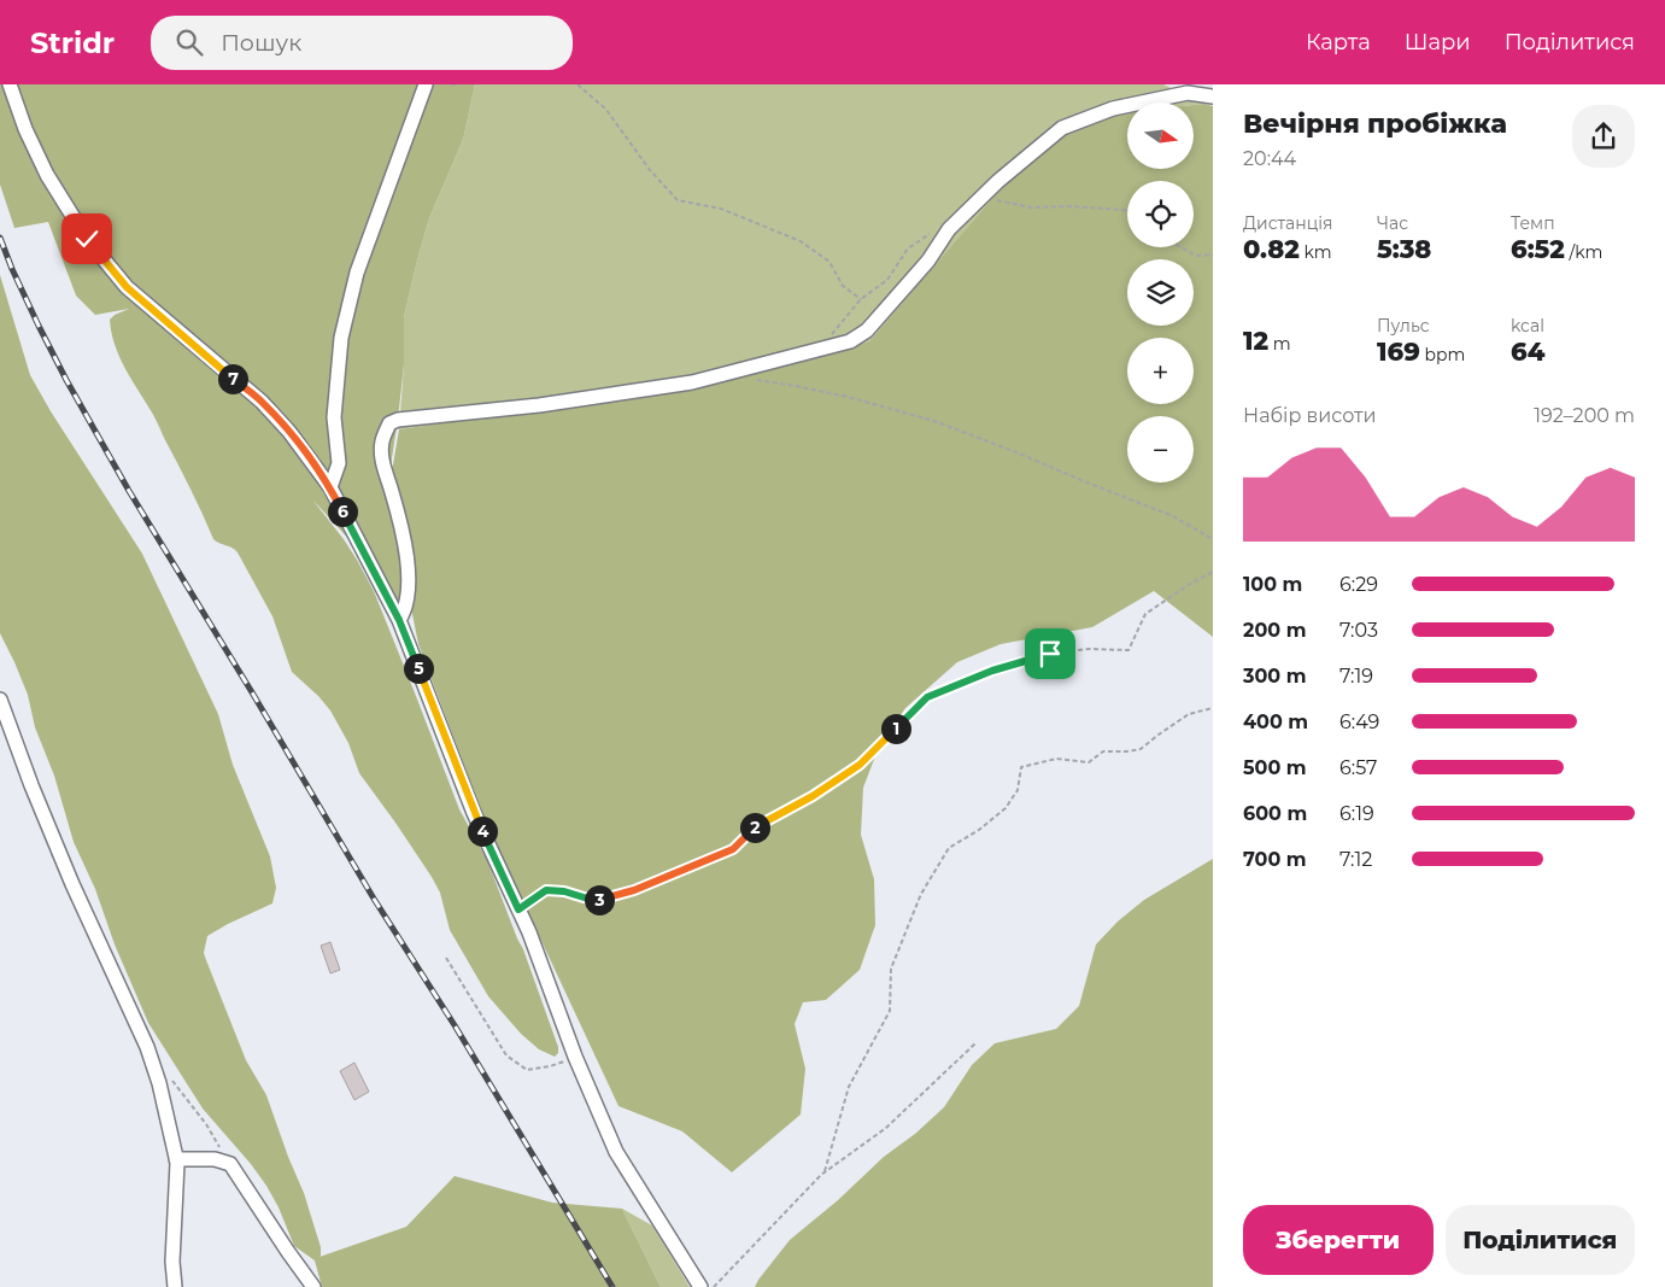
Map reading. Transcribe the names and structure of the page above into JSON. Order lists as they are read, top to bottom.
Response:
{
  "north": "right",
  "page": {
    "header": "Stridr",
    "search": "Пошук",
    "nav": ["Карта", "Шари", "Поділитися"],
    "heading": ["Вечірня пробіжка", "20:44"],
    "map_buttons": ["+", "−"],
    "stats": [
      ["Дистанція", "0.82 km"],
      ["Час", "5:38"],
      ["Темп", "6:52 /km"],
      ["12 m"],
      ["Пульс", "169 bpm"],
      ["kcal", "64"]
    ],
    "pins": [
      "7",
      "6",
      "5",
      "1",
      "2",
      "4",
      "3"
    ],
    "chart": ["Набір висоти", "192–200 m"],
    "list": [
      {
        "name": "100 m",
        "note": "6:29"
      },
      {
        "name": "200 m",
        "note": "7:03"
      },
      {
        "name": "300 m",
        "note": "7:19"
      },
      {
        "name": "400 m",
        "note": "6:49"
      },
      {
        "name": "500 m",
        "note": "6:57"
      },
      {
        "name": "600 m",
        "note": "6:19"
      },
      {
        "name": "700 m",
        "note": "7:12"
      }
    ],
    "buttons": ["Зберегти", "Поділитися"]
  }
}
